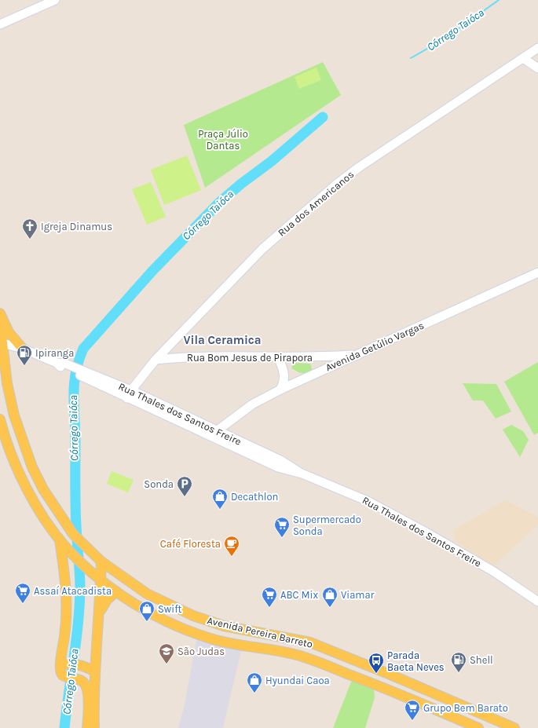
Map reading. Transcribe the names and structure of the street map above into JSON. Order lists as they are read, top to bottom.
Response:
{
  "streets": {
    "main road": ["Avenida Pereira Barreto"],
    "street": [
      "Rua dos Americanos",
      "Avenida Getúlio Vargas",
      "Rua Bom Jesus de Pirapora",
      "Rua Thales dos Santos Freire"
    ]
  },
  "crossings": [
    ["Rua dos Americanos", "Rua Bom Jesus de Pirapora"],
    ["Rua dos Americanos", "Rua Thales dos Santos Freire"],
    ["Avenida Getúlio Vargas", "Rua Bom Jesus de Pirapora"],
    ["Avenida Getúlio Vargas", "Rua Thales dos Santos Freire"],
    ["Rua Thales dos Santos Freire", "Avenida Pereira Barreto"]
  ],
  "districts": ["Vila Ceramica"],
  "water": ["Córrego Taióca"],
  "parks": ["Praça Júlio Dantas"],
  "places": {
    "church": ["Igreja Dinamus"],
    "fuel station": ["Ipiranga", "Shell"],
    "parking": ["Sonda"],
    "shop": [
      "Decathlon",
      "Viamar",
      "Swift",
      "Hyundai Caoa"
    ],
    "supermarket": [
      "Supermercado Sonda",
      "Assaí Atacadista",
      "ABC Mix",
      "Grupo Bem Barato"
    ],
    "cafe": ["Café Floresta"],
    "school or university": ["São Judas"],
    "bus stop": ["Parada Baeta Neves"]
  }
}
